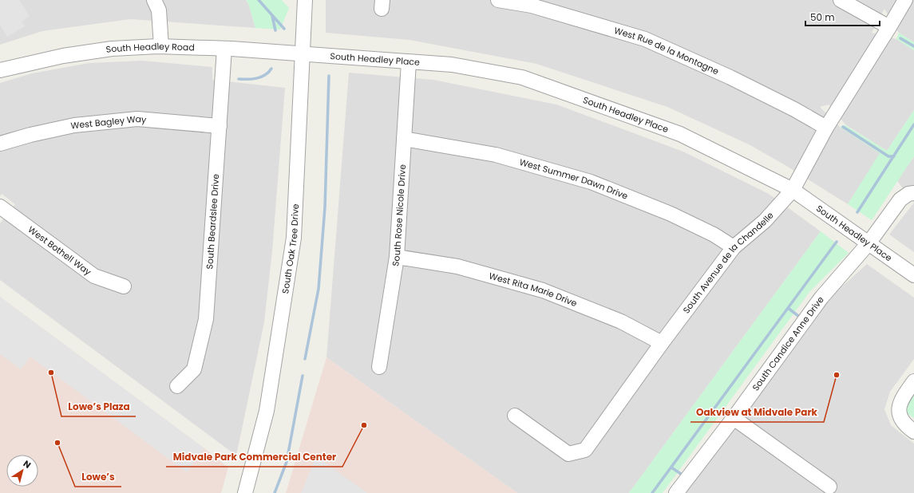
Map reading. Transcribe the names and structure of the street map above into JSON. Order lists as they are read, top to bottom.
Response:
{
  "streets": {
    "street": [
      "South Headley Road",
      "West Rue de la Montagne",
      "South Headley Place",
      "West Bagley Way",
      "West Summer Dawn Drive",
      "South Rose Nicole Drive",
      "South Beardslee Drive",
      "South Oak Tree Drive",
      "West Bothell Way",
      "South Avenue de la Chandelle",
      "West Rita Marie Drive",
      "South Candice Anne Drive"
    ]
  },
  "crossings": [
    ["South Headley Road", "South Headley Place"],
    ["South Headley Road", "South Beardslee Drive"],
    ["South Headley Road", "South Oak Tree Drive"],
    ["West Rue de la Montagne", "South Avenue de la Chandelle"],
    ["South Headley Place", "South Rose Nicole Drive"],
    ["South Headley Place", "South Oak Tree Drive"],
    ["South Headley Place", "South Avenue de la Chandelle"],
    ["South Headley Place", "South Candice Anne Drive"],
    ["West Bagley Way", "South Beardslee Drive"],
    ["West Summer Dawn Drive", "South Rose Nicole Drive"],
    ["West Summer Dawn Drive", "South Avenue de la Chandelle"],
    ["South Rose Nicole Drive", "West Rita Marie Drive"],
    ["South Avenue de la Chandelle", "West Rita Marie Drive"]
  ],
  "places": [
    "Lowe’s Plaza",
    "Oakview at Midvale Park",
    "Midvale Park Commercial Center",
    "Lowe’s"
  ],
  "scale_bar": "50 m",
  "north": "top right"
}
